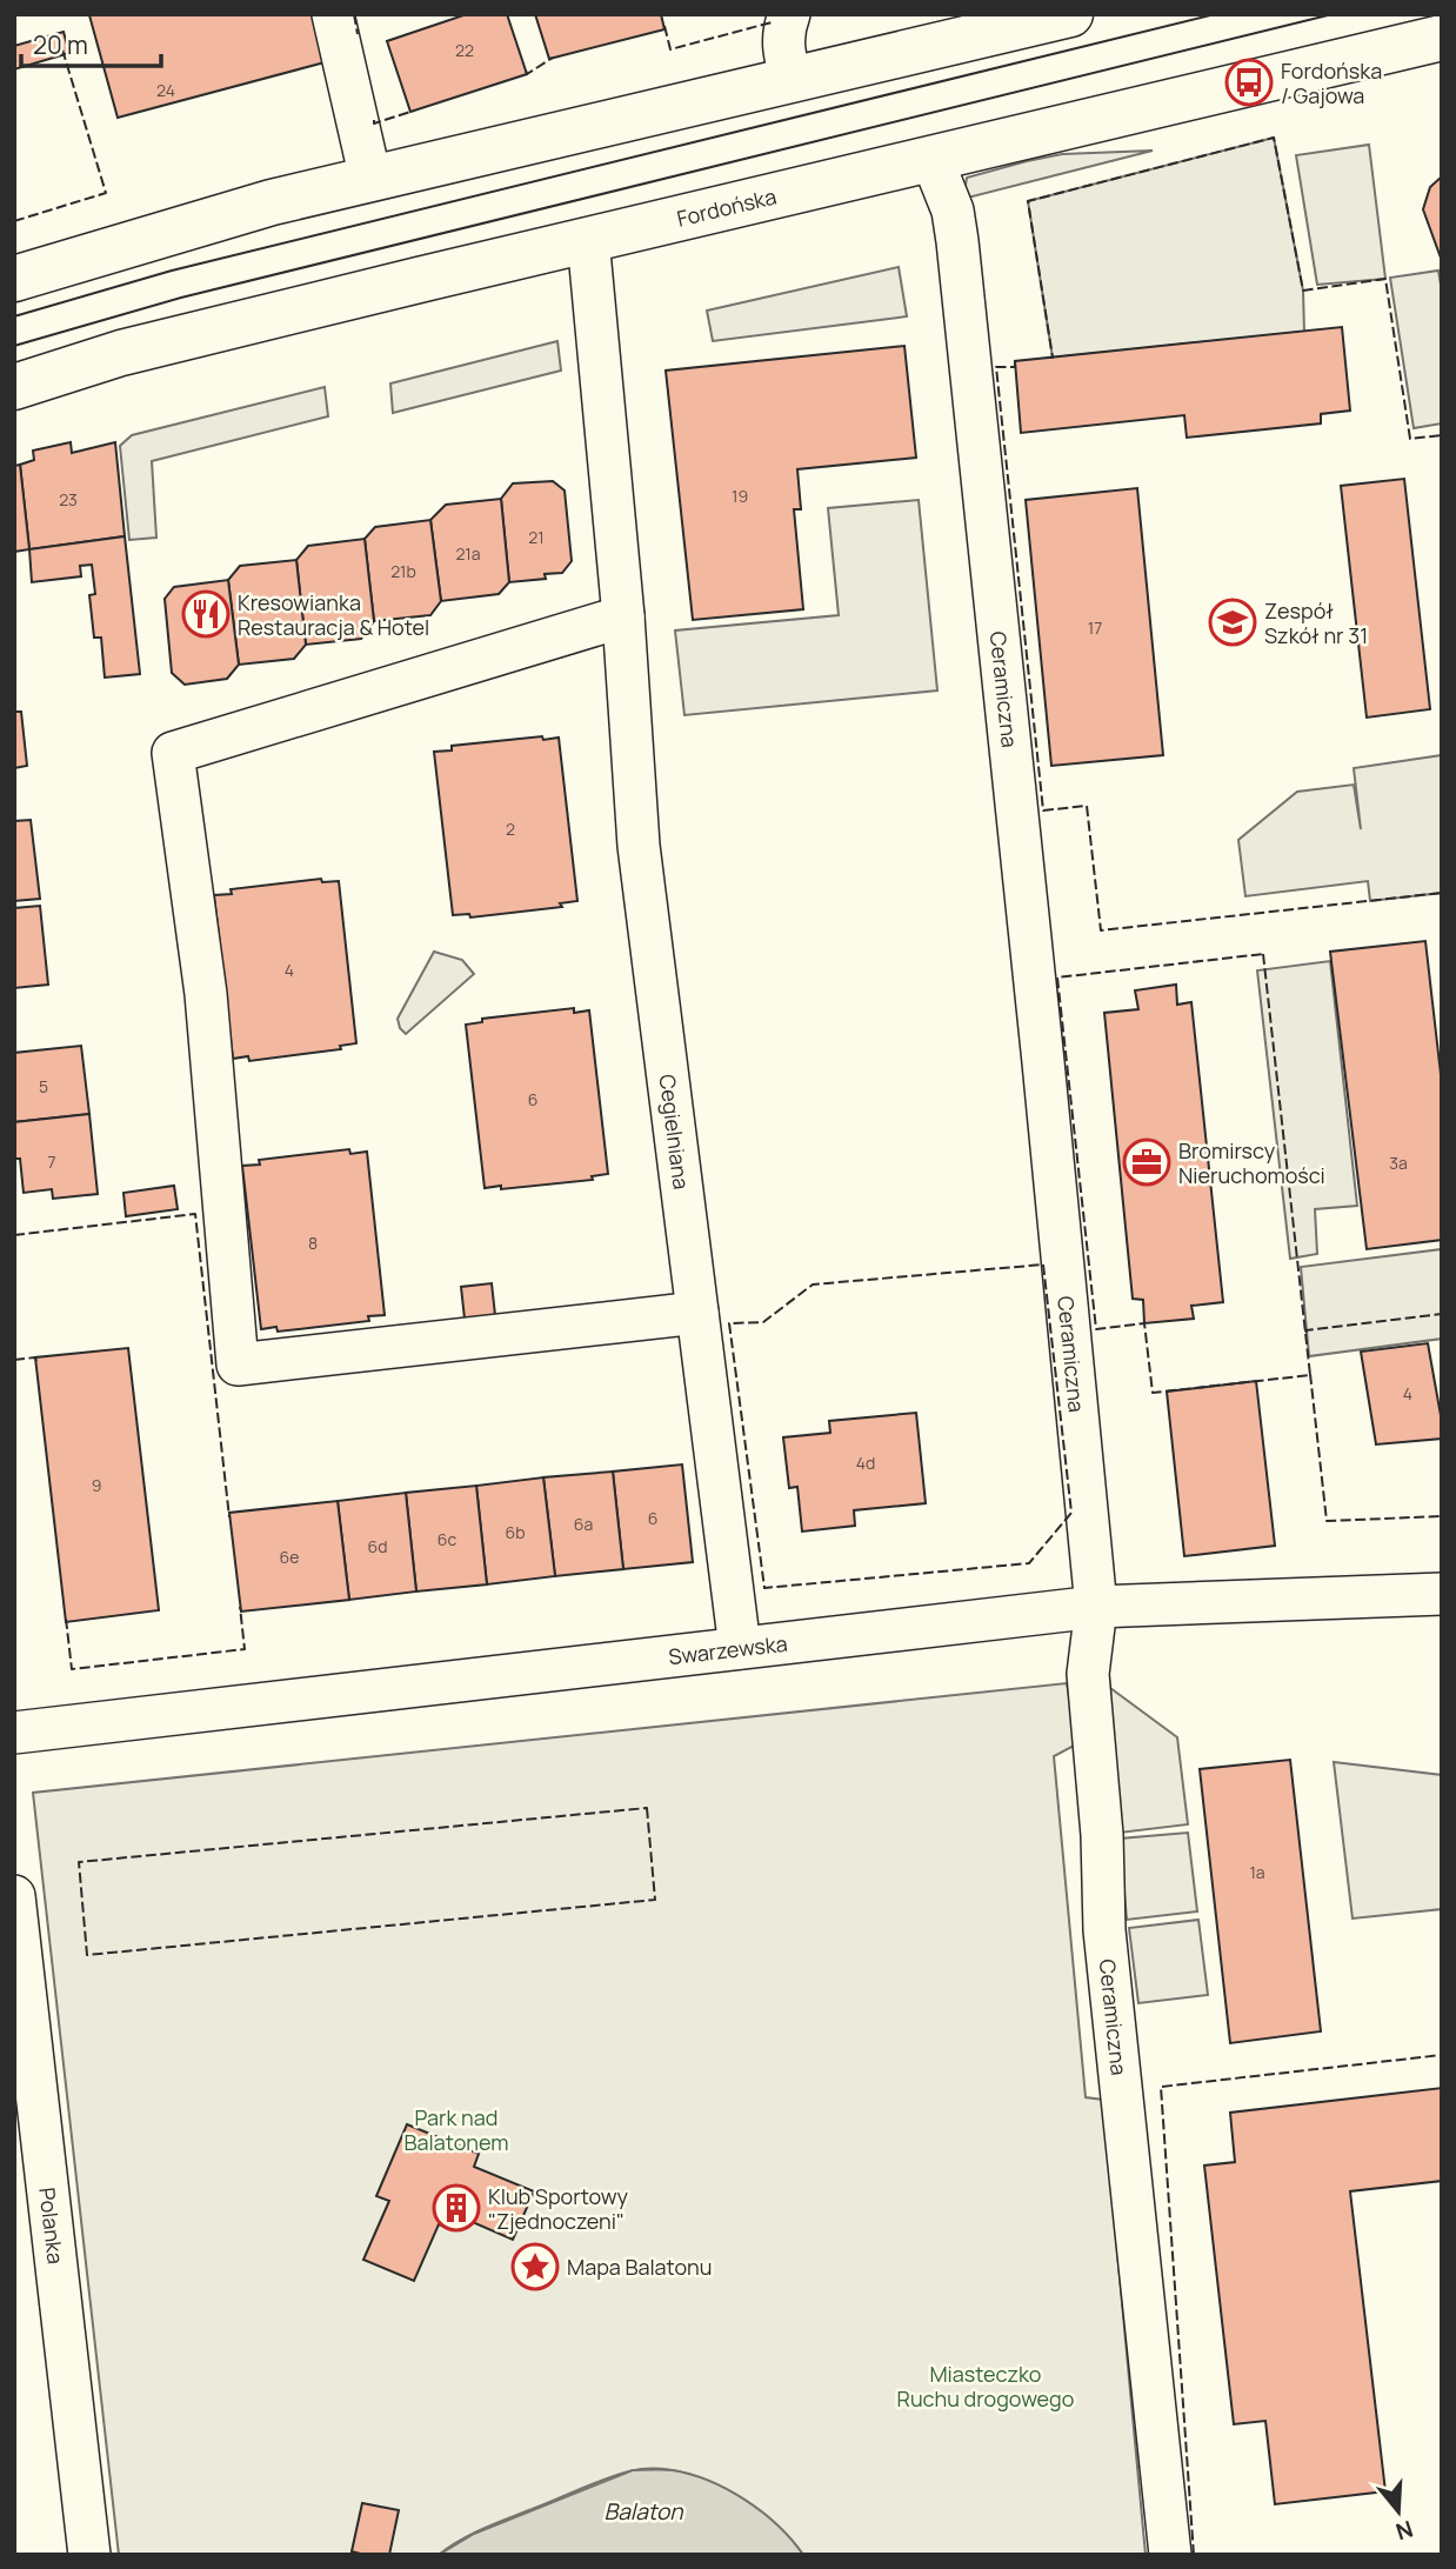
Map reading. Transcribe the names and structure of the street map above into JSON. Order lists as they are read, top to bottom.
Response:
{
  "streets": {
    "main road": ["Fordońska"],
    "street": [
      "Ceramiczna",
      "Cegielniana",
      "Swarzewska",
      "Polanka"
    ]
  },
  "crossings": [
    ["Fordońska", "Ceramiczna"],
    ["Fordońska", "Cegielniana"],
    ["Ceramiczna", "Swarzewska"],
    ["Cegielniana", "Swarzewska"]
  ],
  "water": ["Balaton"],
  "parks": ["Park nad Balatonem", "Miasteczko Ruchu drogowego"],
  "places": {
    "bus stop": ["Fordońska / Gajowa"],
    "restaurant": ["Kresowianka Restauracja & Hotel"],
    "school or university": ["Zespół Szkół nr 31"],
    "office": ["Bromirscy Nieruchomości"],
    "building": ["Klub Sportowy \"Zjednoczeni\""],
    "place": ["Mapa Balatonu"]
  },
  "house_numbers": [
    "22",
    "24",
    "19",
    "23",
    "21",
    "21a",
    "21b",
    "17",
    "2",
    "4",
    "5",
    "6",
    "7",
    "3a",
    "8",
    "4",
    "4d",
    "9",
    "6",
    "6a",
    "6b",
    "6c",
    "6d",
    "6e",
    "1a"
  ],
  "scale_bar": "20 m",
  "north": "bottom"
}
